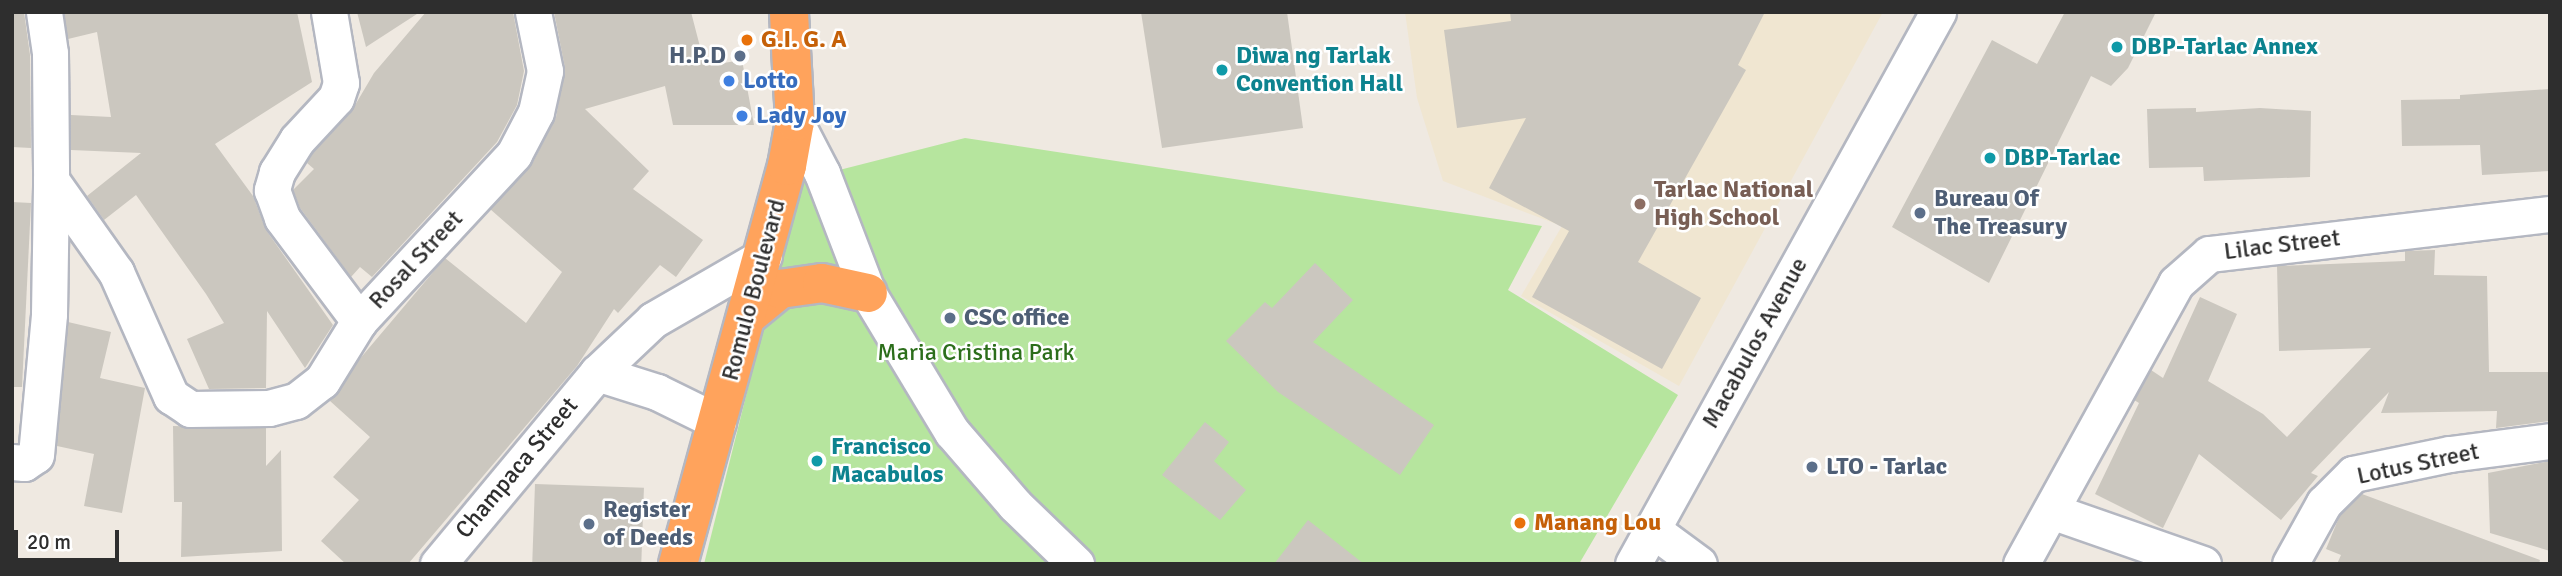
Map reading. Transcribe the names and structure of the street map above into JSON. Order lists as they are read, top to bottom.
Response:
{
  "streets": {
    "highway": ["Romulo Boulevard"],
    "street": [
      "Lilac Street",
      "Rosal Street",
      "Macabulos Avenue",
      "Lotus Street",
      "Champaca Street"
    ]
  },
  "crossings": [
    ["Romulo Boulevard", "Champaca Street"]
  ],
  "parks": ["Maria Cristina Park"],
  "places": [
    "G.I. G. A",
    "DBP-Tarlac Annex",
    "H.P.D",
    "Diwa ng Tarlak Convention Hall",
    "Lotto",
    "Lady Joy",
    "DBP-Tarlac",
    "Tarlac National High School",
    "Bureau Of The Treasury",
    "CSC office",
    "Francisco Macabulos",
    "LTO - Tarlac",
    "Manang Lou",
    "Register of Deeds"
  ],
  "scale_bar": "20 m"
}
